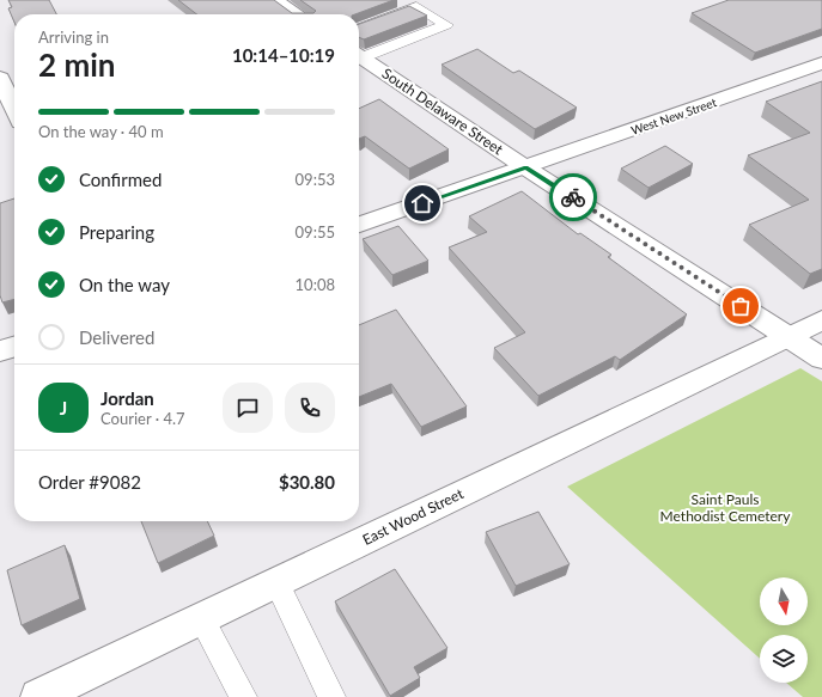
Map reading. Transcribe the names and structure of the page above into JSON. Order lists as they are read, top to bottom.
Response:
{
  "streets": {
    "street": ["South Delaware Street", "West New Street", "East Wood Street"]
  },
  "crossings": [
    ["South Delaware Street", "West New Street"],
    ["South Delaware Street", "East Wood Street"]
  ],
  "parks": ["Saint Pauls Methodist Cemetery"],
  "north": "bottom",
  "page": {
    "heading": ["2 min", "Arriving in", "10:14–10:19"],
    "panel": [
      "Jordan",
      "Courier · 4.7",
      "Order #9082",
      "$30.80"
    ],
    "bar": "On the way · 40 m",
    "list": [
      ["Confirmed", "09:53"],
      ["Preparing", "09:55"],
      ["On the way", "10:08"],
      "Delivered"
    ],
    "round": "J"
  }
}
